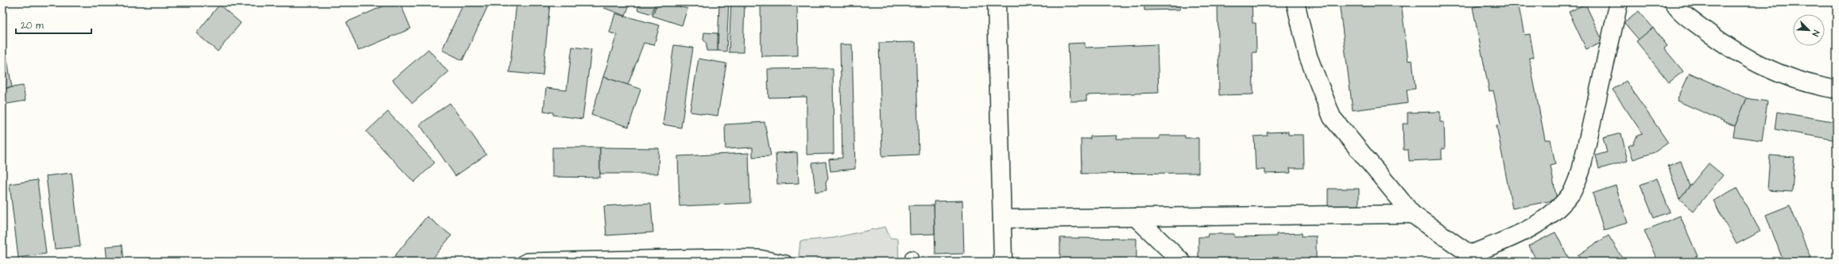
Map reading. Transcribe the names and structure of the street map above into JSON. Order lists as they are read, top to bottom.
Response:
{
  "scale_bar": "20 m",
  "north": "bottom right"
}
